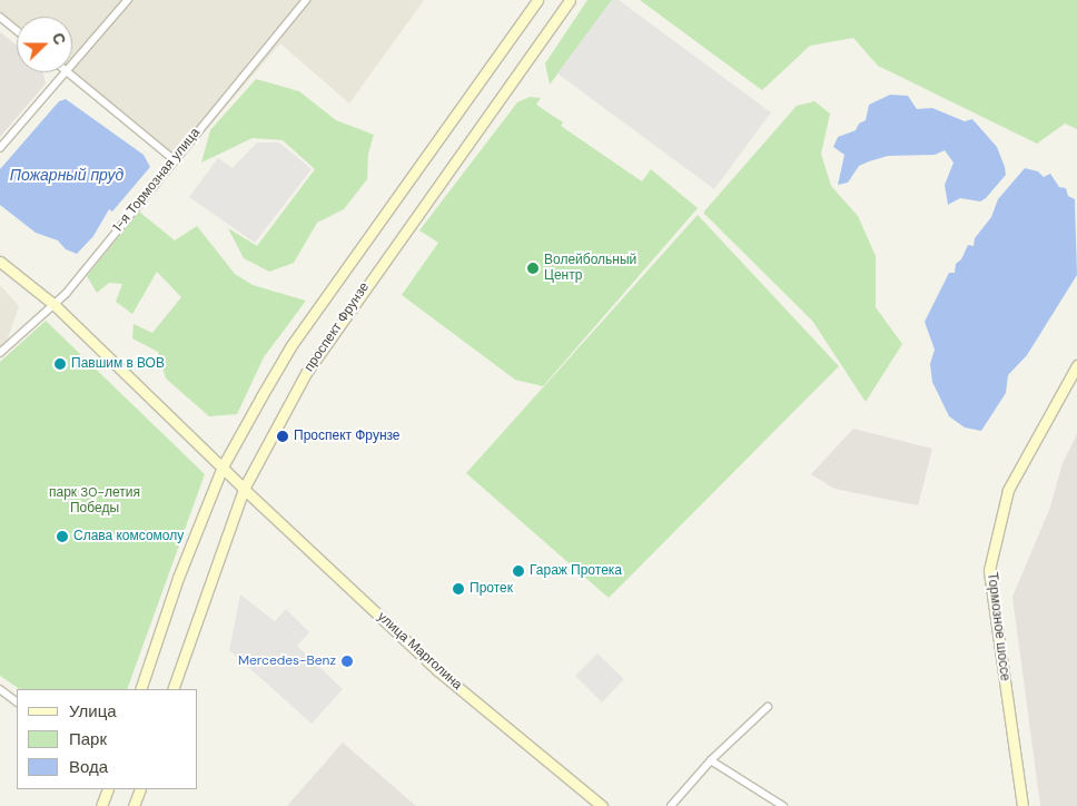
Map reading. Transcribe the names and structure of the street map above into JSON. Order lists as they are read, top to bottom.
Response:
{
  "streets": {
    "main road": ["проспект Фрунзе", "Тормозное шоссе", "улица Марголина"],
    "street": ["1-я Тормозная улица"]
  },
  "crossings": [
    ["1-я Тормозная улица", "улица Марголина"],
    ["проспект Фрунзе", "улица Марголина"]
  ],
  "water": ["Пожарный пруд"],
  "parks": ["парк 30-летия Победы"],
  "places": [
    "Волейбольный Центр",
    "Павшим в ВОВ",
    "Проспект Фрунзе",
    "Слава комсомолу",
    "Гараж Протека",
    "Протек",
    "Mercedes-Benz"
  ],
  "legend": ["Улица", "Парк", "Вода"],
  "north": "right"
}
